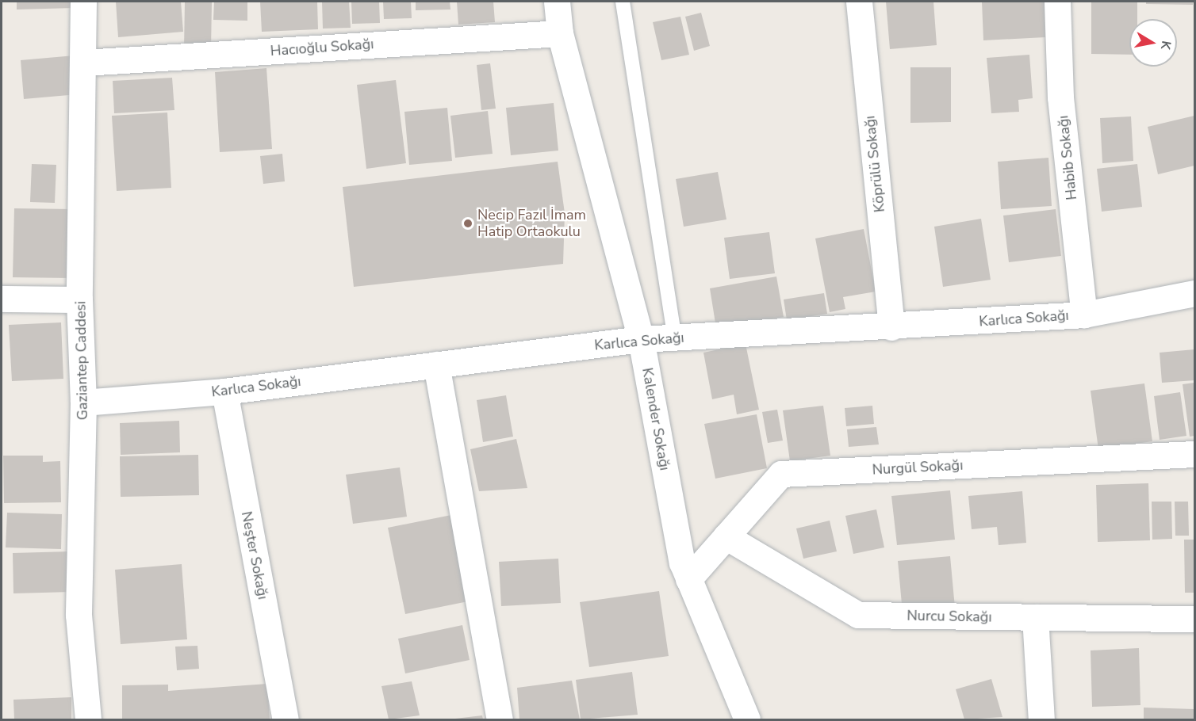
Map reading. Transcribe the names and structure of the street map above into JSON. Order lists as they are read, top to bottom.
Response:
{
  "streets": {
    "street": [
      "Hacıoğlu Sokağı",
      "Habib Sokağı",
      "Köprülü Sokağı",
      "Karlıca Sokağı",
      "Gaziantep Caddesi",
      "Kalender Sokağı",
      "Nurgül Sokağı",
      "Neşter Sokağı",
      "Nurcu Sokağı"
    ]
  },
  "crossings": [
    ["Hacıoğlu Sokağı", "Gaziantep Caddesi"],
    ["Hacıoğlu Sokağı", "Kalender Sokağı"],
    ["Habib Sokağı", "Karlıca Sokağı"],
    ["Köprülü Sokağı", "Karlıca Sokağı"],
    ["Karlıca Sokağı", "Gaziantep Caddesi"],
    ["Karlıca Sokağı", "Kalender Sokağı"],
    ["Karlıca Sokağı", "Neşter Sokağı"],
    ["Kalender Sokağı", "Nurgül Sokağı"],
    ["Nurgül Sokağı", "Nurcu Sokağı"]
  ],
  "places": ["Necip Fazıl İmam Hatip Ortaokulu"],
  "north": "right"
}
